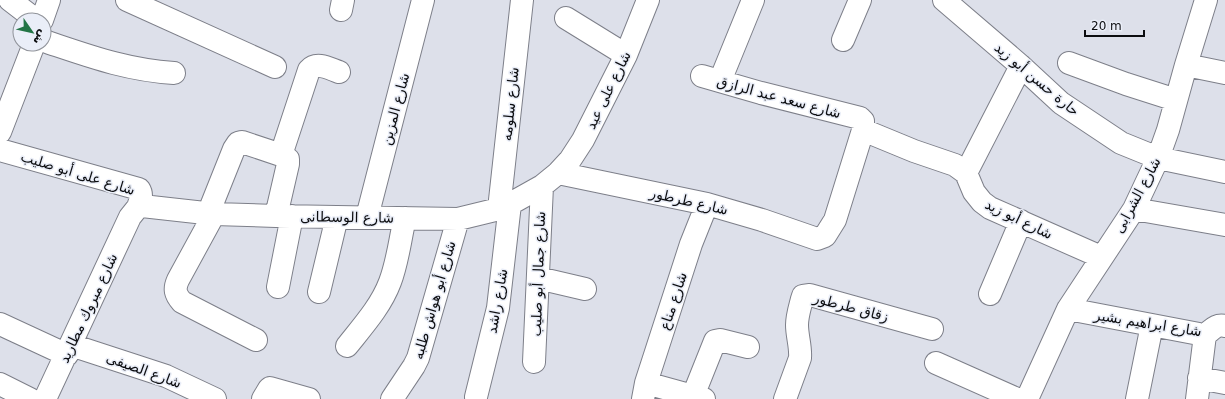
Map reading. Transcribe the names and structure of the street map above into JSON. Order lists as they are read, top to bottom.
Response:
{
  "streets": {
    "street": [
      "حارة حسن أبو زيد",
      "شارع على عيد",
      "شارع سعد عبد الرازق",
      "شارع سلومه",
      "شارع المزين",
      "شارع على أبو صليب",
      "شارع الشرابى",
      "شارع طرطور",
      "شارع الوسطانى",
      "شارع أبو زيد",
      "شارع جمال أبو صليب",
      "شارع أبو هواش طلبه",
      "شارع راشد",
      "شارع مناع",
      "زقاق طرطور",
      "شارع مبروك مطاريد",
      "شارع ابراهيم بشير",
      "شارع الصيفى"
    ]
  },
  "crossings": [
    ["حارة حسن أبو زيد", "شارع الشرابى"],
    ["شارع على عيد", "شارع طرطور"],
    ["شارع على عيد", "شارع الوسطانى"],
    ["شارع على عيد", "شارع جمال أبو صليب"],
    ["شارع سعد عبد الرازق", "شارع طرطور"],
    ["شارع سلومه", "شارع الوسطانى"],
    ["شارع سلومه", "شارع راشد"],
    ["شارع المزين", "شارع الوسطانى"],
    ["شارع على أبو صليب", "شارع الوسطانى"],
    ["شارع على أبو صليب", "شارع مبروك مطاريد"],
    ["شارع الشرابى", "شارع أبو زيد"],
    ["شارع الشرابى", "شارع ابراهيم بشير"],
    ["شارع طرطور", "شارع الوسطانى"],
    ["شارع طرطور", "شارع جمال أبو صليب"],
    ["شارع طرطور", "شارع مناع"],
    ["شارع الوسطانى", "شارع جمال أبو صليب"],
    ["شارع الوسطانى", "شارع أبو هواش طلبه"],
    ["شارع الوسطانى", "شارع راشد"],
    ["شارع الوسطانى", "شارع مبروك مطاريد"],
    ["شارع مبروك مطاريد", "شارع الصيفى"]
  ],
  "scale_bar": "20 m",
  "north": "bottom right"
}
